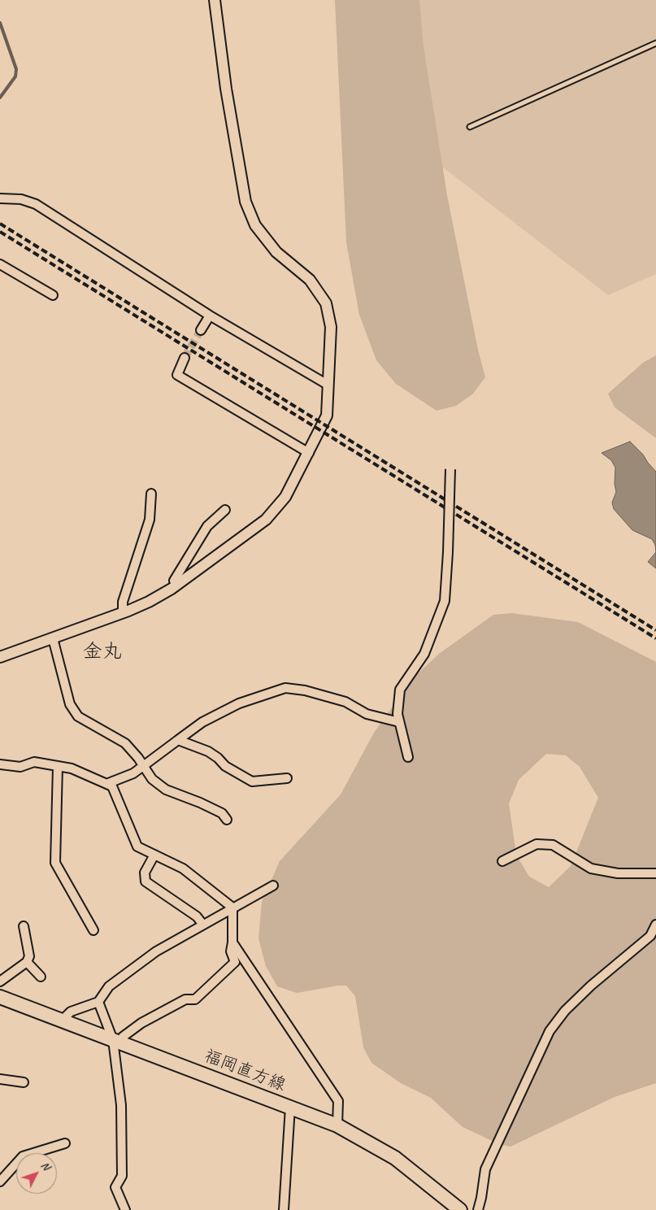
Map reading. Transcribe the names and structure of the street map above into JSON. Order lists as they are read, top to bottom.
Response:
{
  "streets": {
    "main road": ["福岡直方線"]
  },
  "districts": ["金丸"],
  "north": "top right"
}
